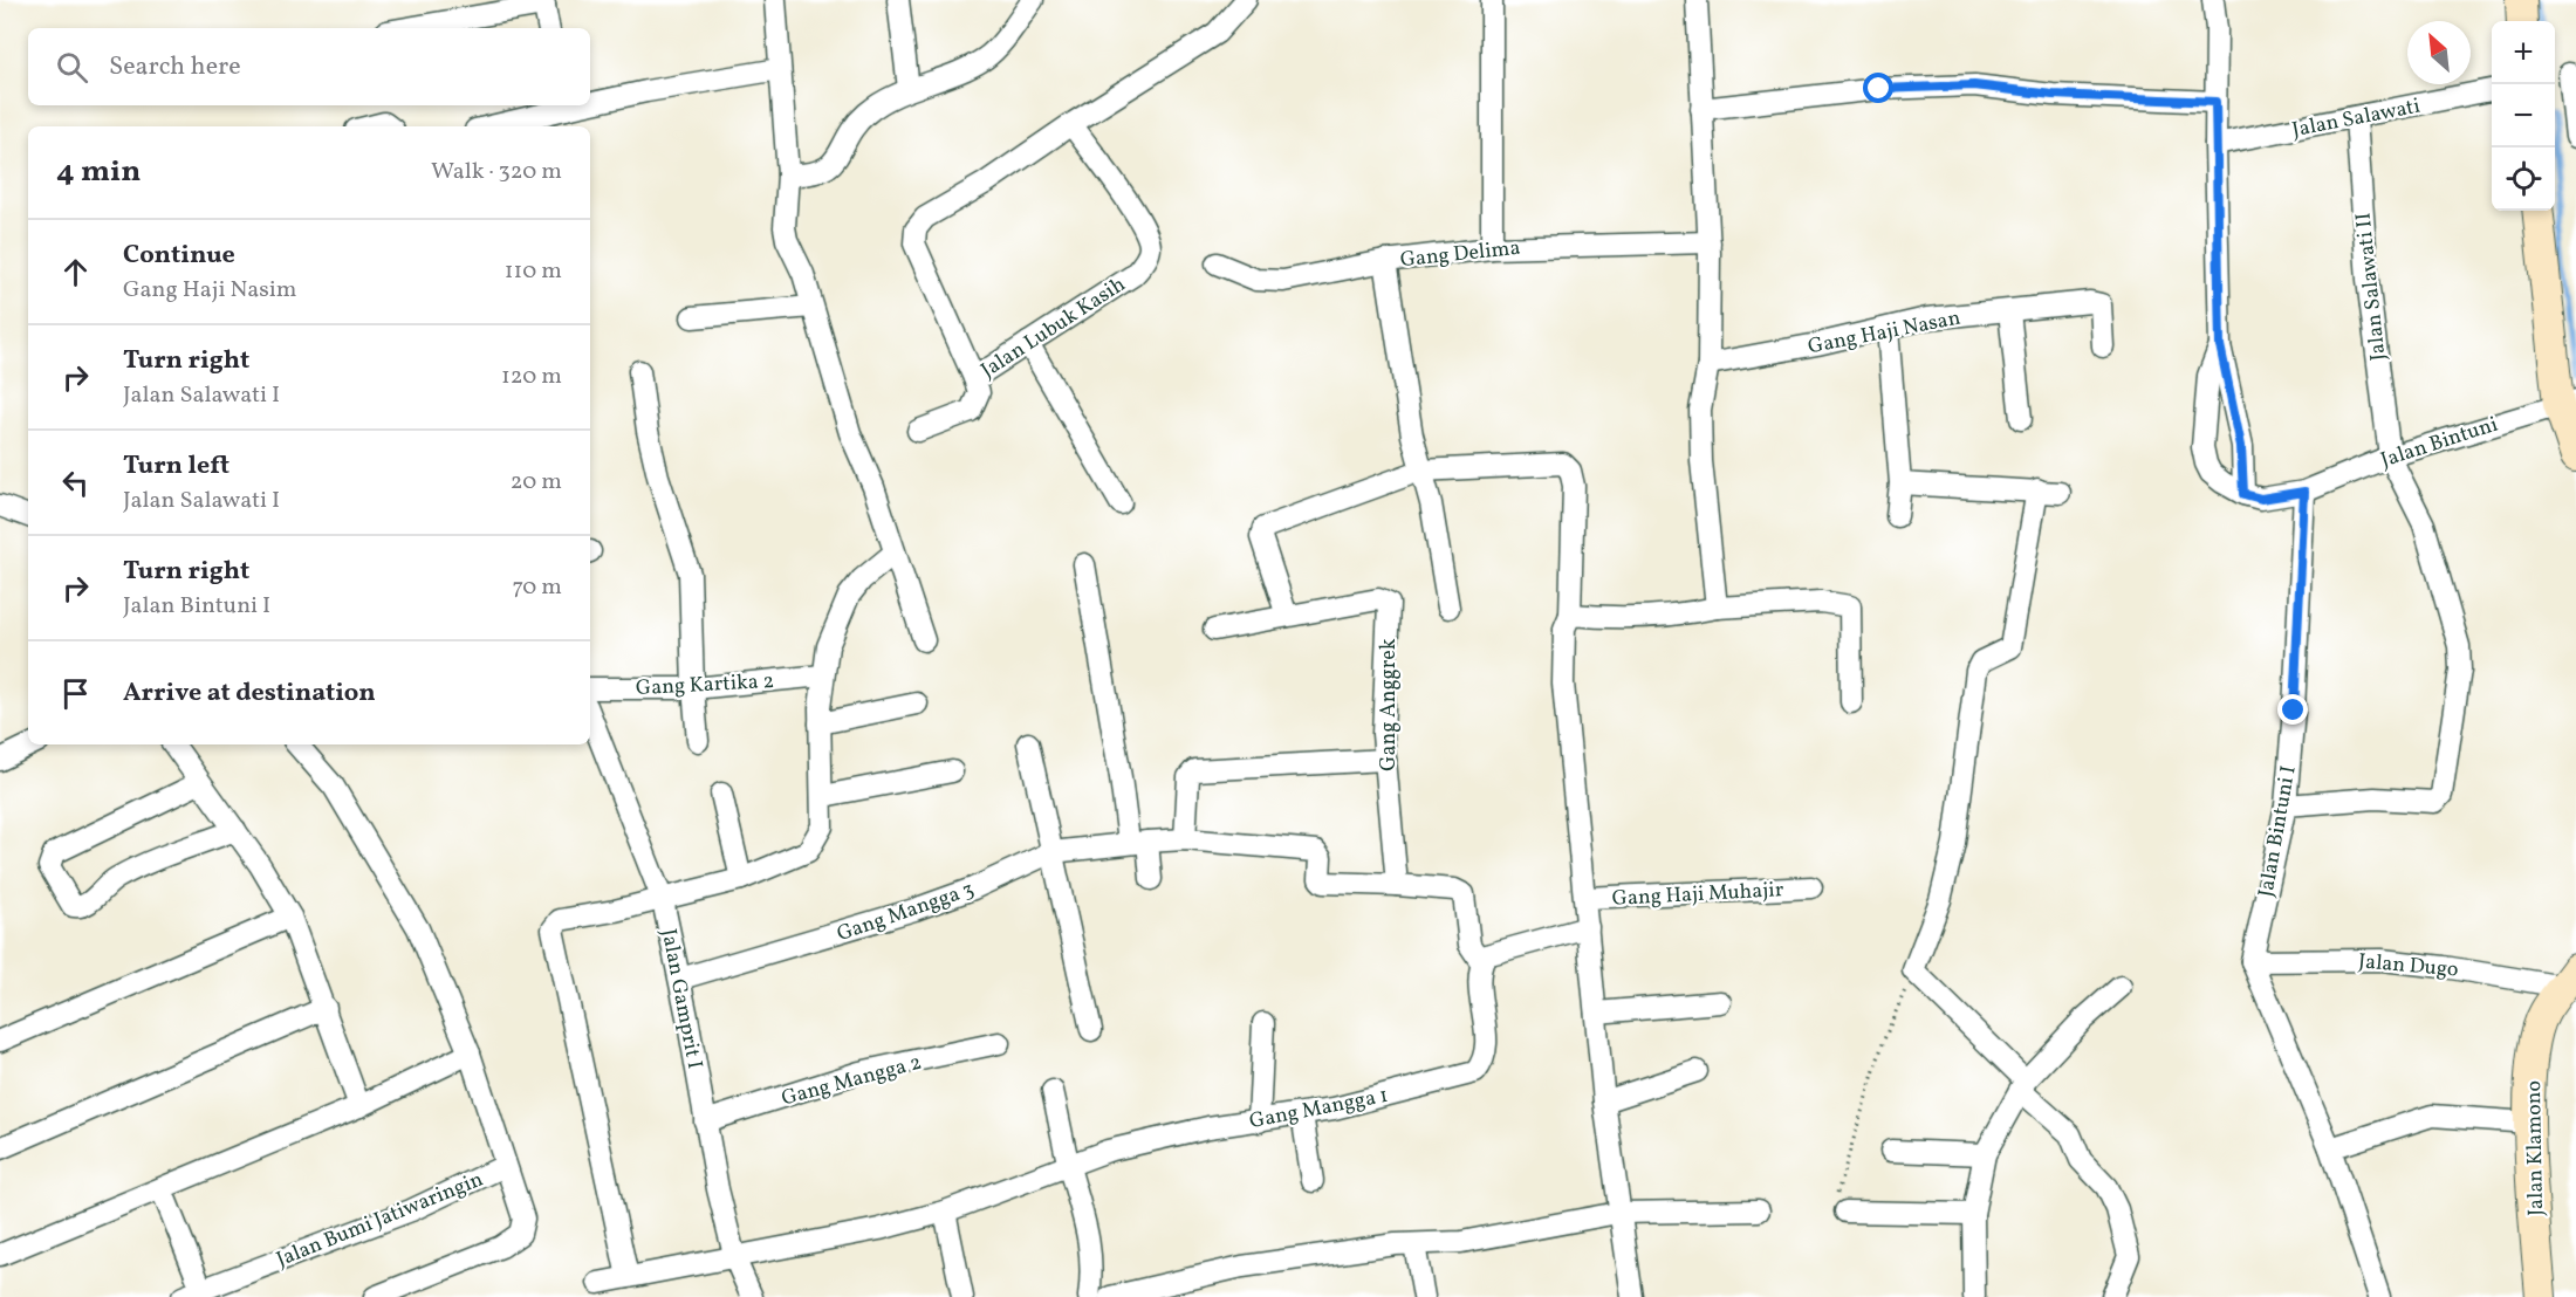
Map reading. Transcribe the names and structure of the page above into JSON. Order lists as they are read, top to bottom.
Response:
{
  "streets": {
    "street": [
      "Jalan Salawati",
      "Gang Delima",
      "Jalan Salawati II",
      "Jalan Lubuk Kasih",
      "Gang Haji Nasan",
      "Jalan Bintuni",
      "Gang Kartika 2",
      "Gang Anggrek",
      "Jalan Bintuni I",
      "Gang Haji Muhajir",
      "Gang Mangga 3",
      "Jalan Dugo",
      "Jalan Gamprit I",
      "Gang Mangga 2",
      "Gang Mangga 1",
      "Jalan Klamono",
      "Jalan Bumi Jatiwaringin"
    ]
  },
  "crossings": [
    ["Jalan Salawati", "Jalan Salawati II"],
    ["Jalan Salawati II", "Jalan Bintuni"],
    ["Jalan Salawati II", "Jalan Bintuni I"],
    ["Jalan Bintuni", "Jalan Bintuni I"],
    ["Gang Anggrek", "Gang Mangga 3"],
    ["Jalan Bintuni I", "Jalan Dugo"],
    ["Gang Mangga 3", "Jalan Gamprit I"],
    ["Jalan Dugo", "Jalan Klamono"],
    ["Jalan Gamprit I", "Gang Mangga 2"],
    ["Jalan Gamprit I", "Gang Mangga 1"]
  ],
  "north": "top left",
  "page": {
    "map_buttons": ["+", "−"],
    "search": "Search here",
    "heading": ["4 min", "Walk · 320 m"],
    "list": [
      ["Continue", "Gang Haji Nasim", "110 m"],
      ["Turn right", "Jalan Salawati I", "120 m"],
      ["Turn left", "Jalan Salawati I", "20 m"],
      ["Turn right", "Jalan Bintuni I", "70 m"],
      "Arrive at destination"
    ]
  }
}
